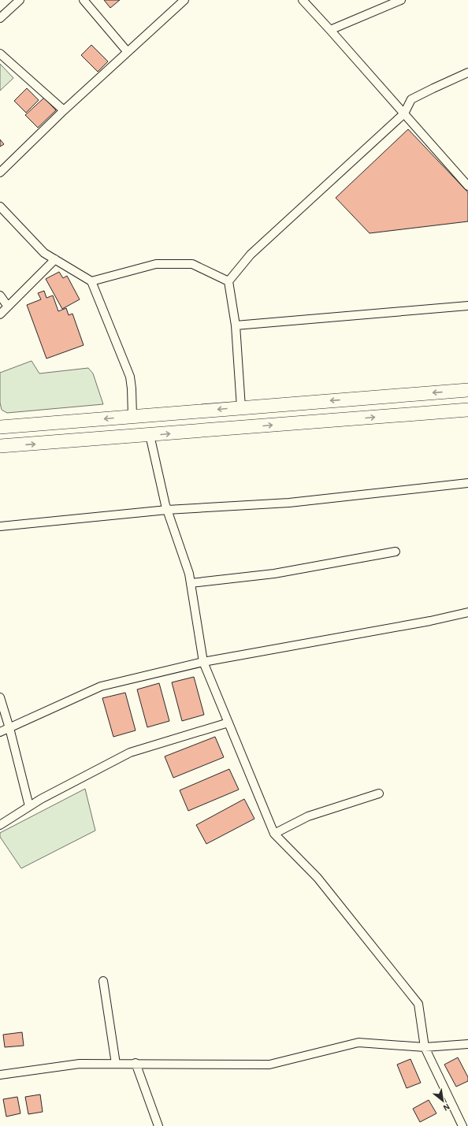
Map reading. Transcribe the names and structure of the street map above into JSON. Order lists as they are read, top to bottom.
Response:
{
  "north": "bottom right"
}
